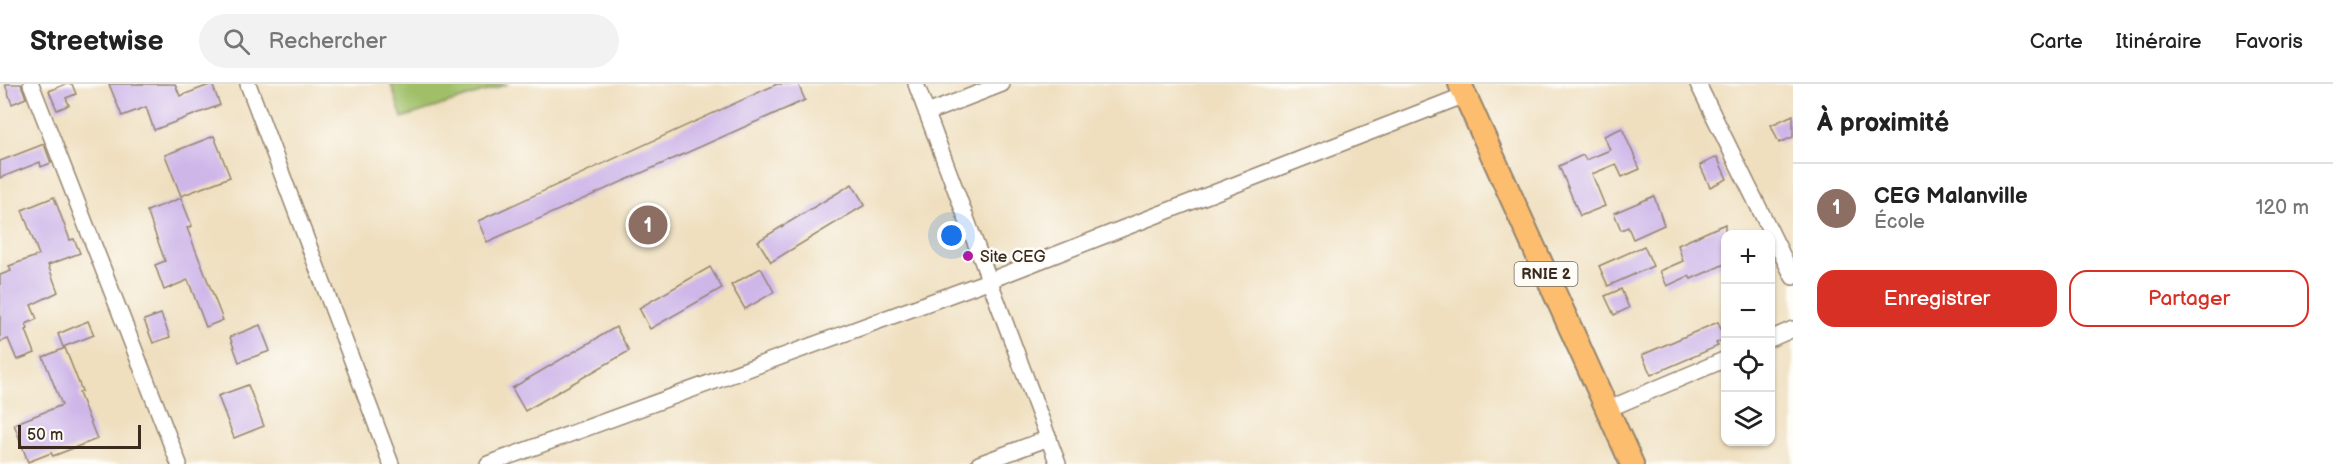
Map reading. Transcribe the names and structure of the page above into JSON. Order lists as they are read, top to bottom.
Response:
{
  "streets": {
    "main road": ["RNIE 2"]
  },
  "places": ["Site CEG"],
  "scale_bar": "50 m",
  "page": {
    "header": "Streetwise",
    "search": "Rechercher",
    "nav": ["Carte", "Itinéraire", "Favoris"],
    "heading": "À proximité",
    "list": [
      {
        "mark": "1",
        "name": "CEG Malanville",
        "note": "École",
        "value": "120 m"
      }
    ],
    "pins": "1",
    "map_buttons": ["+", "−"],
    "buttons": ["Enregistrer", "Partager"],
    "scale": "50 m"
  }
}
